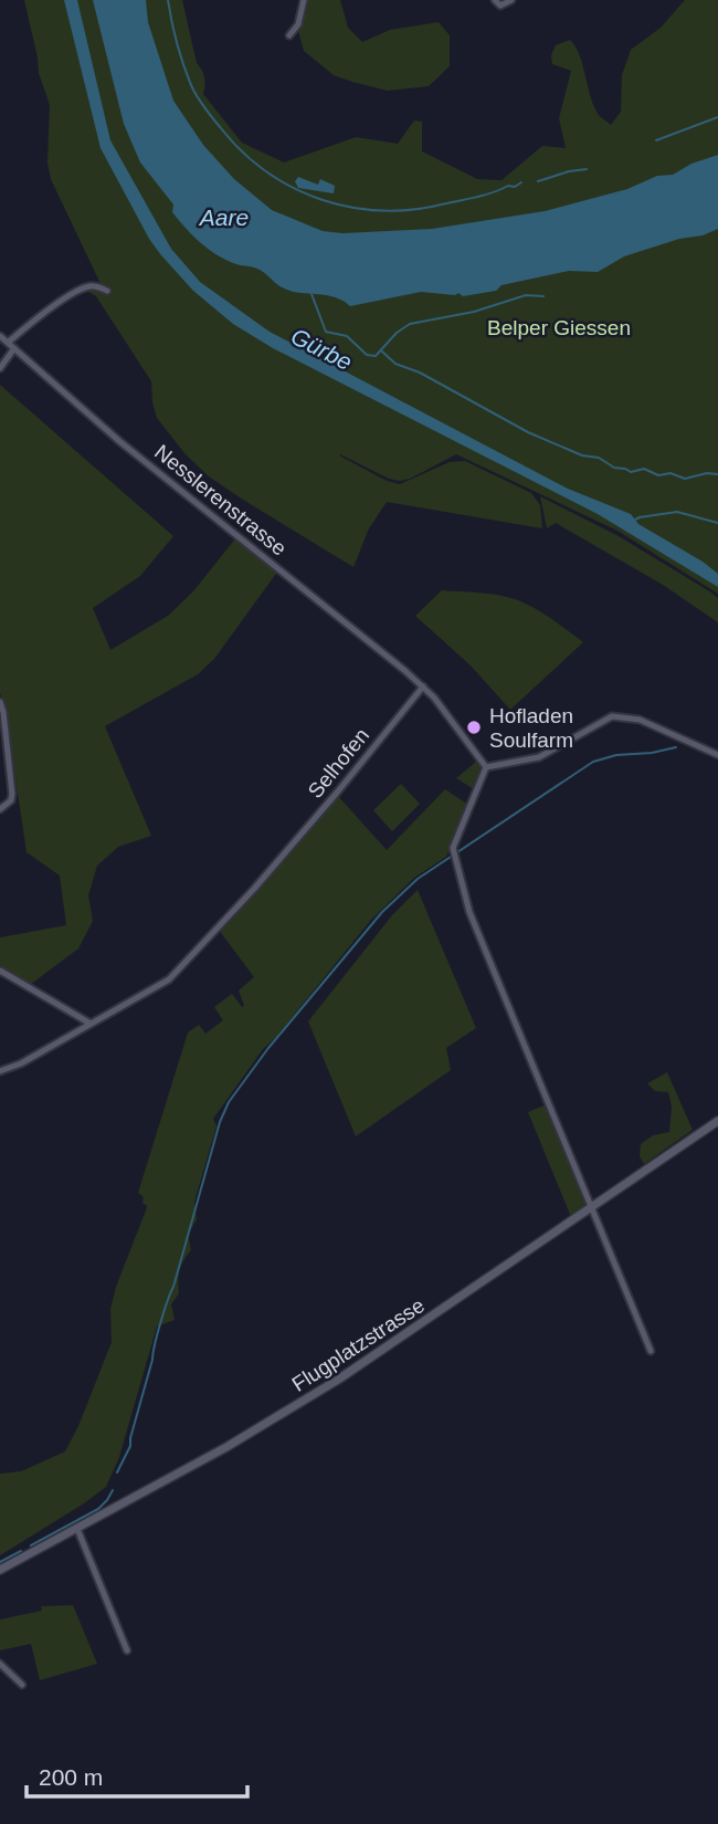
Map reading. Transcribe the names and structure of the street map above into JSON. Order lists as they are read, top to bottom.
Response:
{
  "streets": {
    "street": ["Nesslerenstrasse", "Selhofen", "Flugplatzstrasse"]
  },
  "crossings": [
    ["Nesslerenstrasse", "Selhofen"]
  ],
  "water": ["Aare", "Gürbe"],
  "parks": ["Belper Giessen"],
  "places": ["Hofladen Soulfarm"],
  "scale_bar": "200 m"
}
